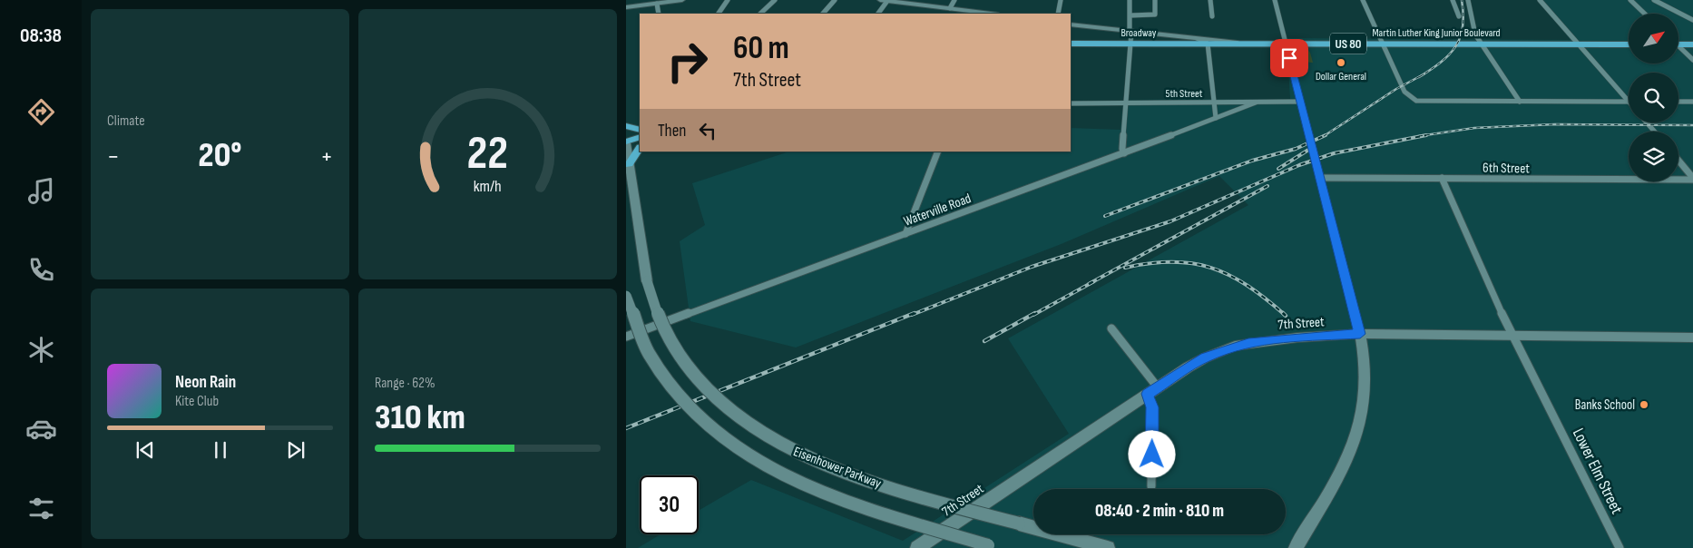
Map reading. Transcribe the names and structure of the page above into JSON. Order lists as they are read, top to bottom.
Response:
{
  "streets": {
    "main road": ["Broadway", "Martin Luther King Junior Boulevard", "US 80"],
    "street": [
      "5th Street",
      "6th Street",
      "Waterville Road",
      "7th Street",
      "Eisenhower Parkway",
      "Lower Elm Street"
    ]
  },
  "crossings": [
    ["Broadway", "Martin Luther King Junior Boulevard"],
    ["5th Street", "Waterville Road"],
    ["6th Street", "Lower Elm Street"],
    ["7th Street", "Lower Elm Street"]
  ],
  "places": ["Dollar General", "Banks School"],
  "north": "top right",
  "page": {
    "tabs": "08:38",
    "tile": [
      "Climate",
      ["Range · 62%", "310 km"]
    ],
    "turn": ["60 m", "7th Street"],
    "then": "Then",
    "heat": ["−", "20°", "+"],
    "song": ["Neon Rain", "Kite Club"],
    "limit": "30",
    "trip": "08:40 · 2 min · 810 m",
    "gauge": ["22", "km/h"]
  }
}
